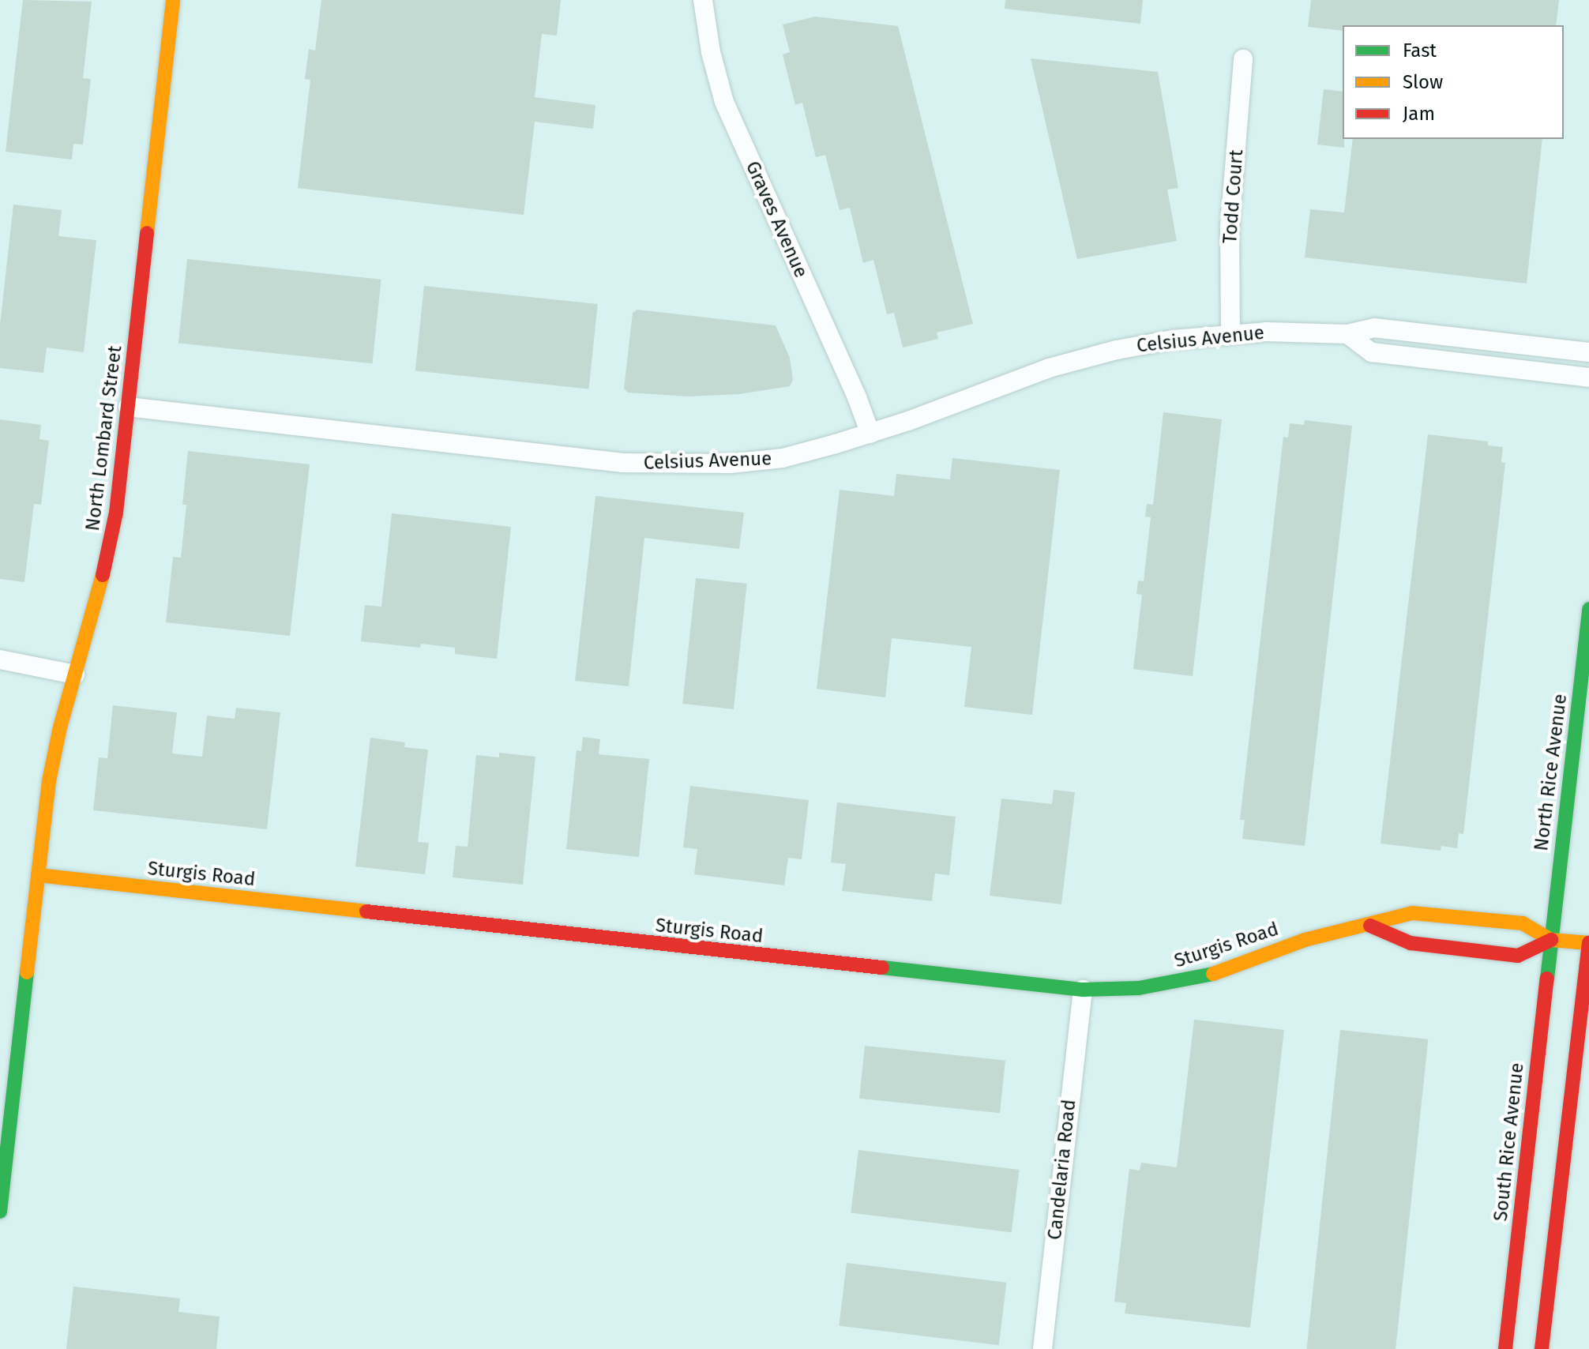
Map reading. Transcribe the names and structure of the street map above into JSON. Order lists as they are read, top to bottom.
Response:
{
  "streets": {
    "main road": [
      "North Lombard Street",
      "North Rice Avenue",
      "Sturgis Road",
      "South Rice Avenue"
    ],
    "street": [
      "Todd Court",
      "Graves Avenue",
      "Celsius Avenue",
      "Candelaria Road"
    ]
  },
  "crossings": [
    ["Todd Court", "Celsius Avenue"],
    ["Graves Avenue", "Celsius Avenue"],
    ["Celsius Avenue", "North Lombard Street"],
    ["North Lombard Street", "Sturgis Road"],
    ["North Rice Avenue", "Sturgis Road"],
    ["North Rice Avenue", "South Rice Avenue"],
    ["Sturgis Road", "South Rice Avenue"],
    ["Sturgis Road", "Candelaria Road"]
  ],
  "legend": ["Fast", "Slow", "Jam"]
}
